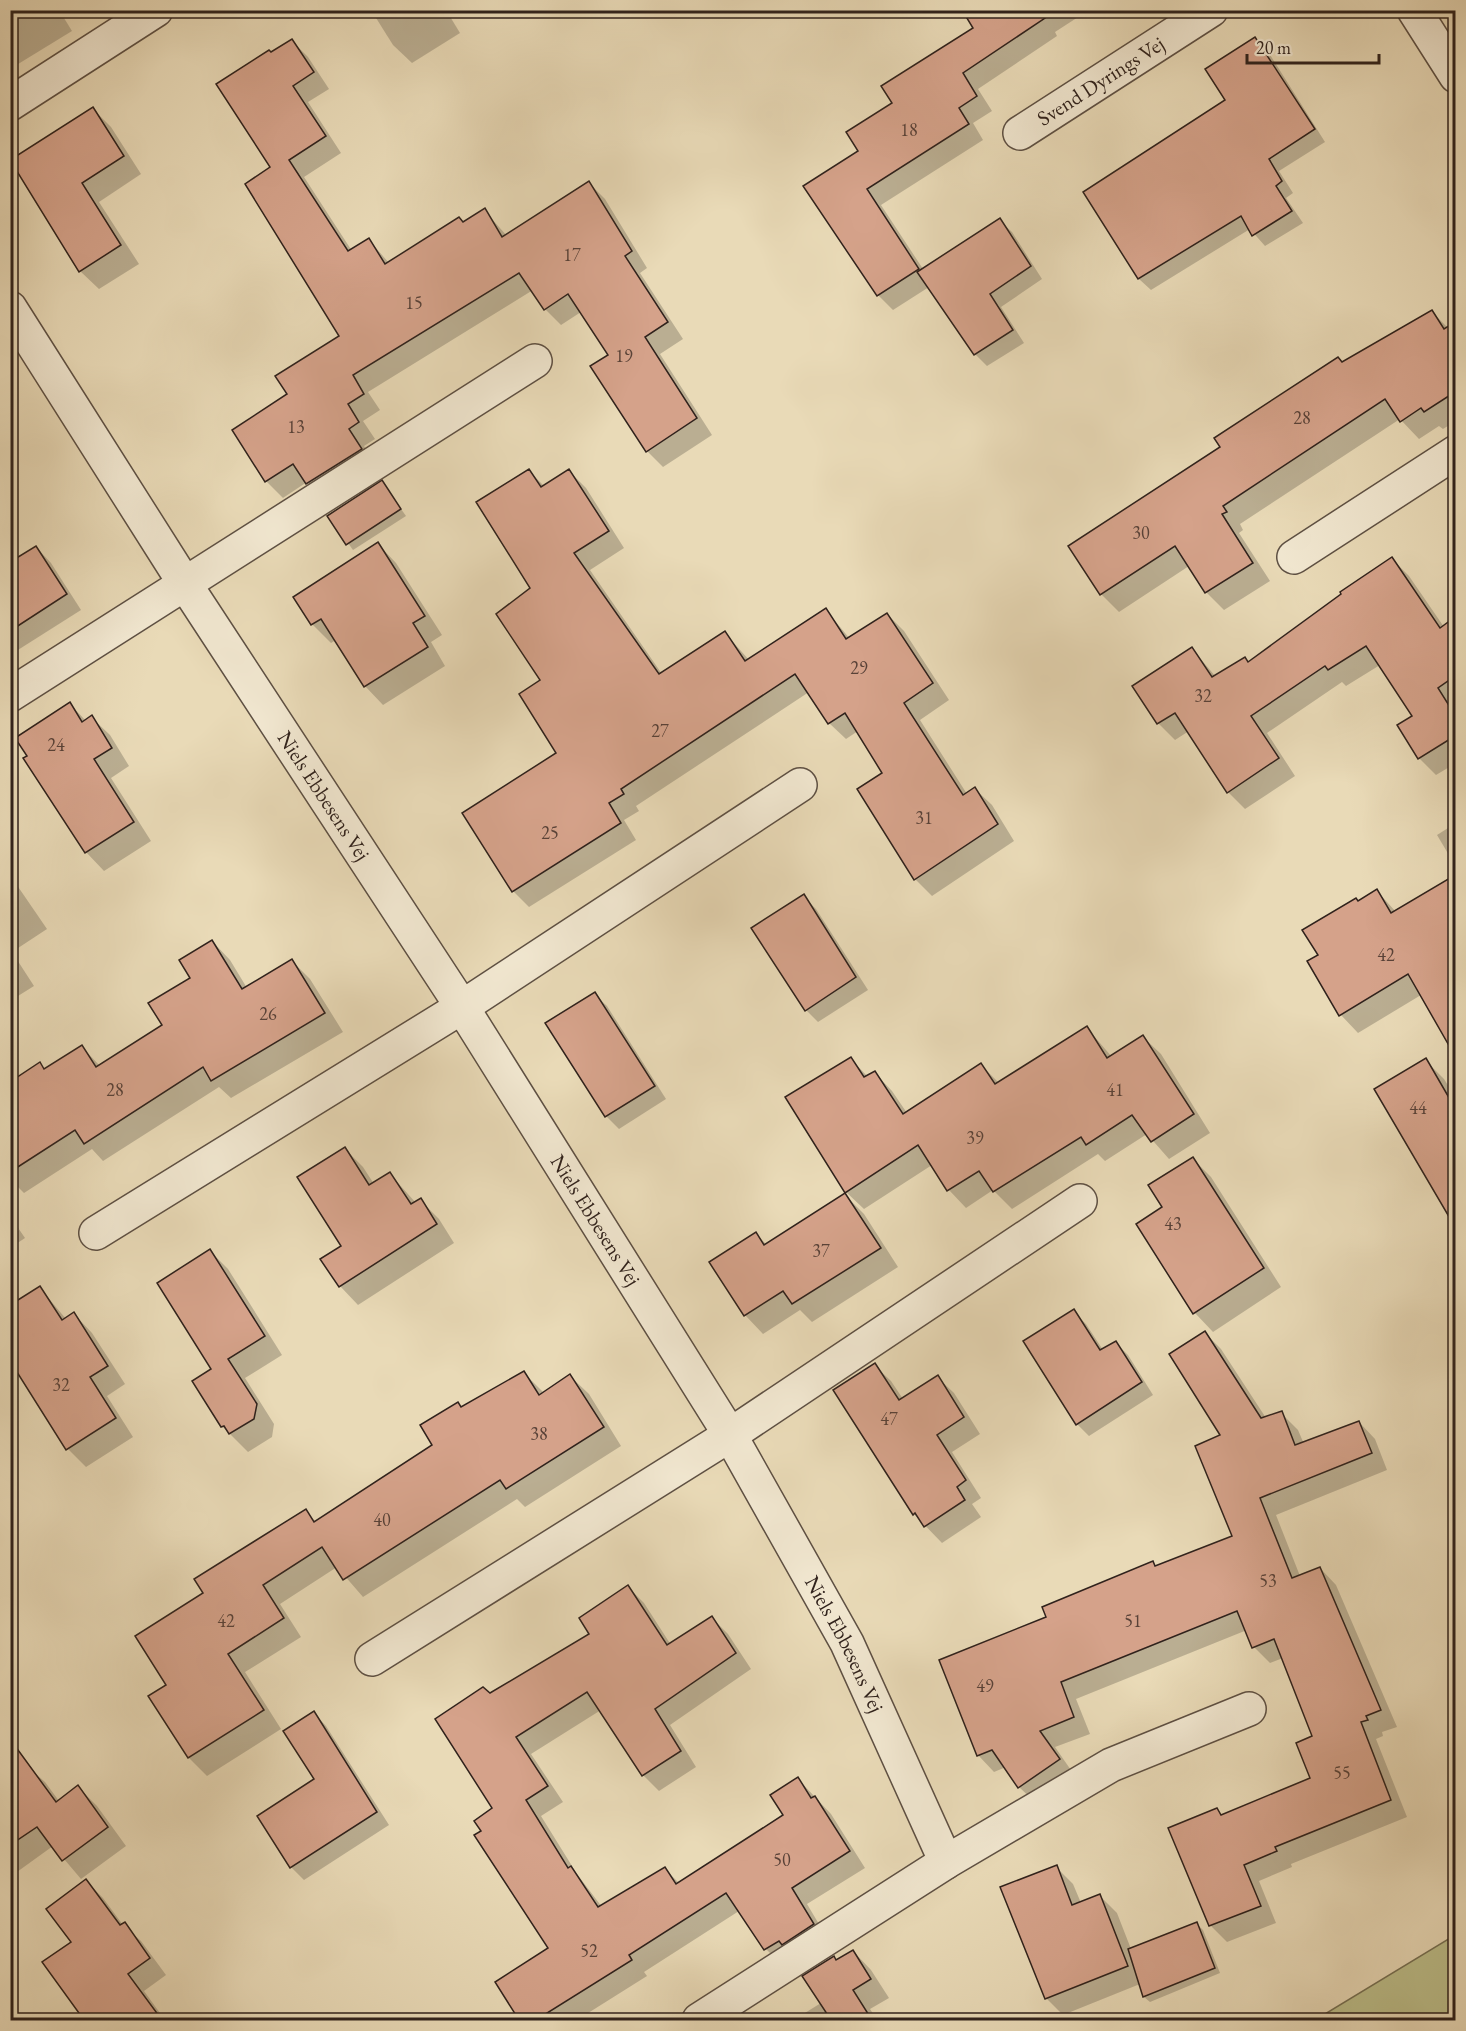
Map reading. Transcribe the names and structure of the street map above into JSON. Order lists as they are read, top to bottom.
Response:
{
  "streets": {
    "street": ["Svend Dyrings Vej", "Niels Ebbesens Vej"]
  },
  "house_numbers": [
    "18",
    "17",
    "15",
    "19",
    "28",
    "13",
    "30",
    "29",
    "32",
    "27",
    "24",
    "31",
    "25",
    "42",
    "26",
    "28",
    "41",
    "44",
    "39",
    "43",
    "37",
    "32",
    "47",
    "38",
    "40",
    "53",
    "42",
    "51",
    "49",
    "55",
    "50",
    "52"
  ],
  "scale_bar": "20 m"
}
